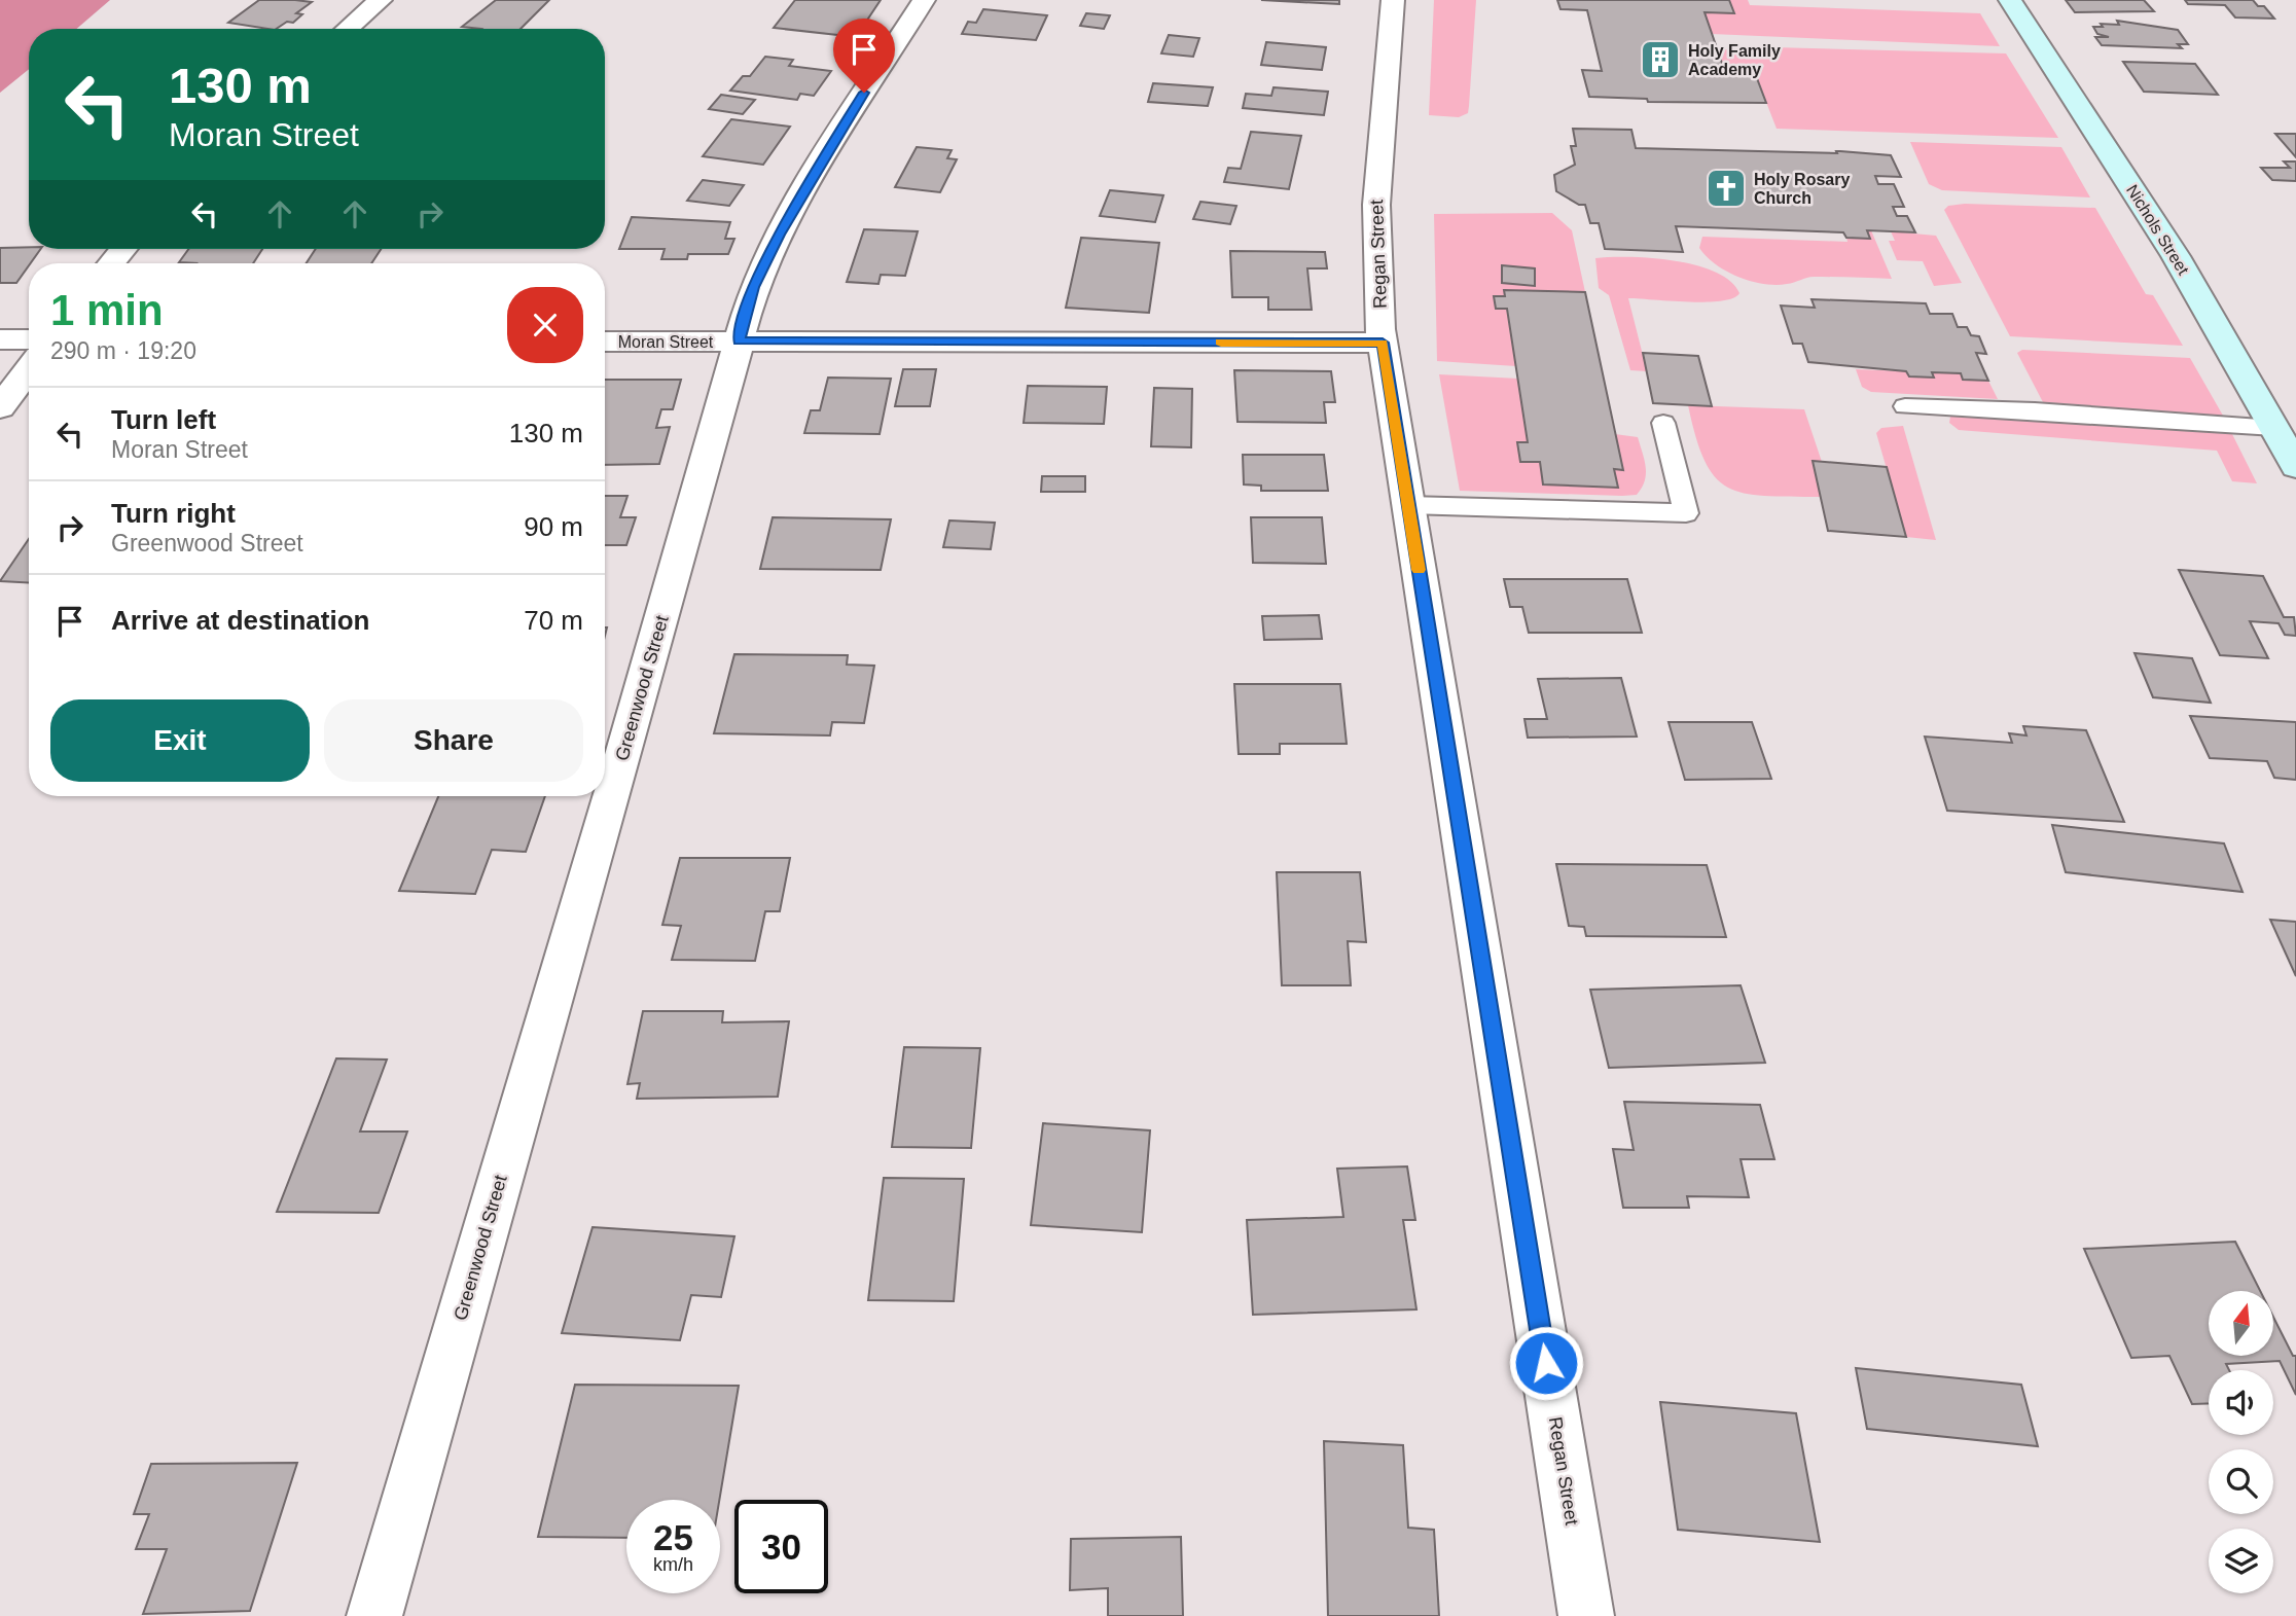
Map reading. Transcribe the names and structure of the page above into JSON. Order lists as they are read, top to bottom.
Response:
{
  "streets": {
    "street": [
      "Nichols Street",
      "Regan Street",
      "Moran Street",
      "Greenwood Street"
    ]
  },
  "crossings": [
    ["Regan Street", "Moran Street"],
    ["Moran Street", "Greenwood Street"]
  ],
  "places": {
    "building": ["Holy Family Academy"],
    "church": ["Holy Rosary Church"]
  },
  "north": "top",
  "page": {
    "turn": ["130 m", "Moran Street"],
    "heading": ["1 min", "290 m · 19:20"],
    "list": [
      {
        "name": "Turn left",
        "note": "Moran Street",
        "value": "130 m"
      },
      {
        "name": "Turn right",
        "note": "Greenwood Street",
        "value": "90 m"
      },
      {
        "name": "Arrive at destination",
        "value": "70 m"
      }
    ],
    "buttons": ["Exit", "Share"],
    "speed": "25 km/h",
    "limit": "30"
  }
}
